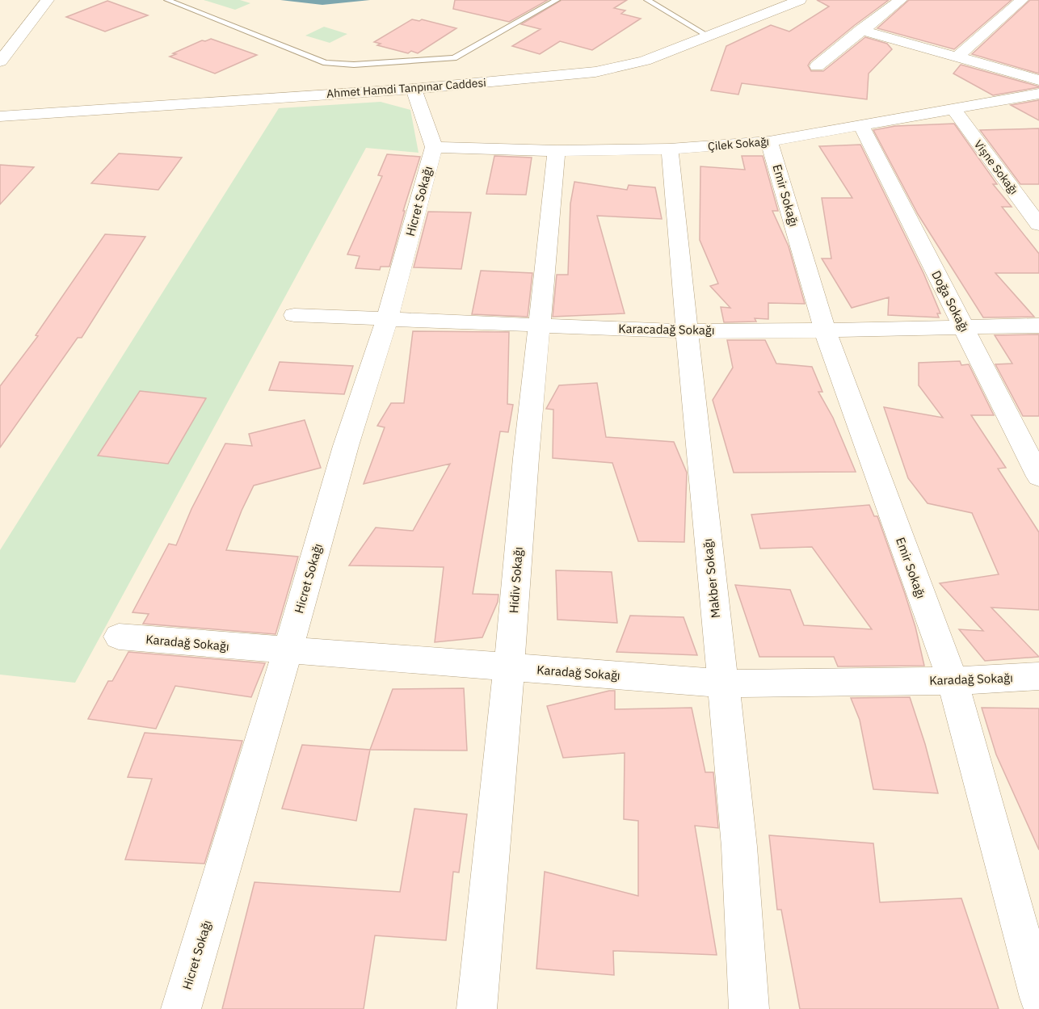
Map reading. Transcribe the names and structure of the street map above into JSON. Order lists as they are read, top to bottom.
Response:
{
  "streets": {
    "street": [
      "Ahmet Hamdi Tanpınar Caddesi",
      "Çilek Sokağı",
      "Vişne Sokağı",
      "Emir Sokağı",
      "Hicret Sokağı",
      "Doğa Sokağı",
      "Karacadağ Sokağı",
      "Makber Sokağı",
      "Hidiv Sokağı",
      "Karadağ Sokağı"
    ]
  },
  "crossings": [
    ["Çilek Sokağı", "Vişne Sokağı"],
    ["Çilek Sokağı", "Emir Sokağı"],
    ["Çilek Sokağı", "Hicret Sokağı"],
    ["Çilek Sokağı", "Doğa Sokağı"],
    ["Çilek Sokağı", "Makber Sokağı"],
    ["Çilek Sokağı", "Hidiv Sokağı"],
    ["Emir Sokağı", "Karacadağ Sokağı"],
    ["Emir Sokağı", "Karadağ Sokağı"],
    ["Hicret Sokağı", "Karacadağ Sokağı"],
    ["Hicret Sokağı", "Karadağ Sokağı"],
    ["Doğa Sokağı", "Karacadağ Sokağı"],
    ["Karacadağ Sokağı", "Makber Sokağı"],
    ["Karacadağ Sokağı", "Hidiv Sokağı"],
    ["Makber Sokağı", "Karadağ Sokağı"],
    ["Hidiv Sokağı", "Karadağ Sokağı"]
  ]
}
